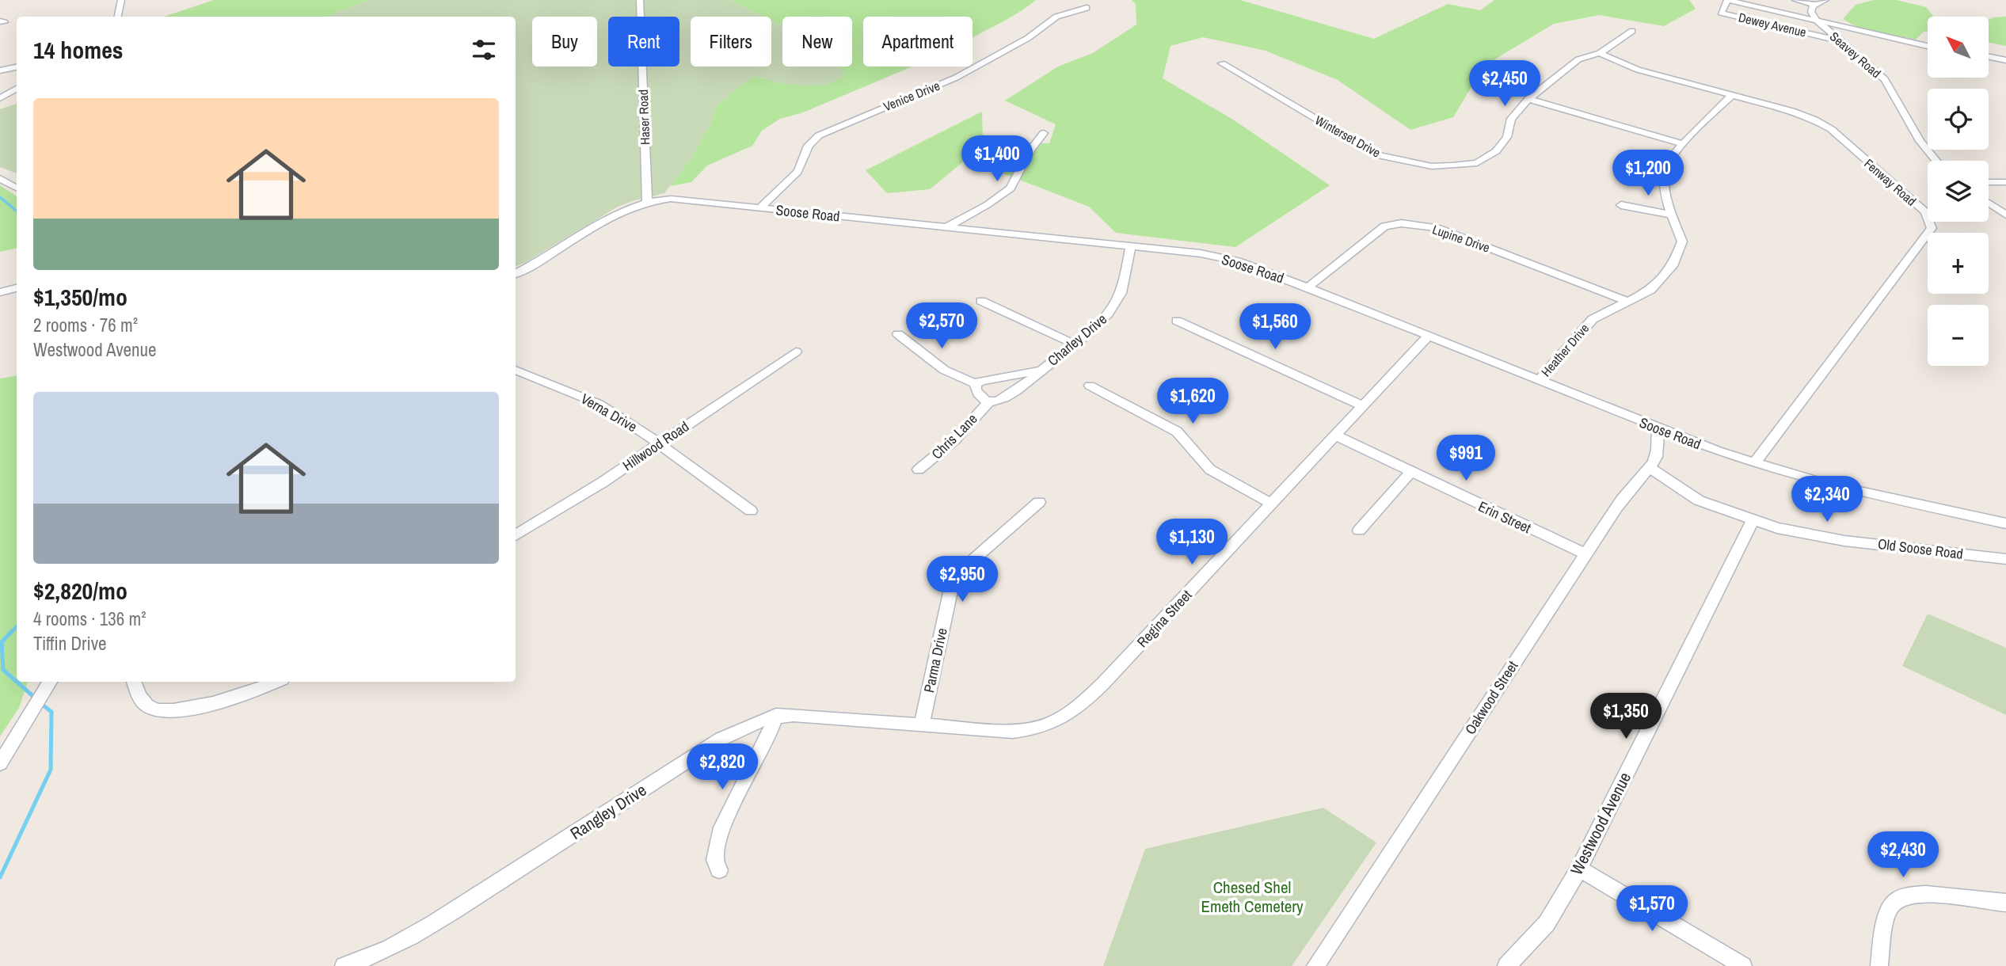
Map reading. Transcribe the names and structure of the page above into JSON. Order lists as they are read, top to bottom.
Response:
{
  "streets": {
    "street": [
      "Dewey Avenue",
      "Seavey Road",
      "Venice Drive",
      "Haser Road",
      "Winterset Drive",
      "Fenway Road",
      "Soose Road",
      "Lupine Drive",
      "Charley Drive",
      "Heather Drive",
      "Verna Drive",
      "Chris Lane",
      "Hillwood Road",
      "Erin Street",
      "Old Soose Road",
      "Regina Street",
      "Parma Drive",
      "Oakwood Street",
      "Rangley Drive",
      "Westwood Avenue"
    ]
  },
  "crossings": [
    ["Dewey Avenue", "Seavey Road"],
    ["Venice Drive", "Soose Road"],
    ["Haser Road", "Soose Road"],
    ["Winterset Drive", "Fenway Road"],
    ["Fenway Road", "Soose Road"],
    ["Fenway Road", "Heather Drive"],
    ["Soose Road", "Lupine Drive"],
    ["Soose Road", "Charley Drive"],
    ["Soose Road", "Heather Drive"],
    ["Soose Road", "Regina Street"],
    ["Soose Road", "Oakwood Street"],
    ["Lupine Drive", "Heather Drive"],
    ["Charley Drive", "Chris Lane"],
    ["Verna Drive", "Hillwood Road"],
    ["Erin Street", "Regina Street"],
    ["Erin Street", "Oakwood Street"],
    ["Old Soose Road", "Oakwood Street"],
    ["Old Soose Road", "Westwood Avenue"],
    ["Regina Street", "Parma Drive"],
    ["Regina Street", "Rangley Drive"],
    ["Parma Drive", "Rangley Drive"]
  ],
  "parks": ["Chesed Shel Emeth Cemetery"],
  "north": "top left",
  "page": {
    "map_buttons": ["+", "−"],
    "chip": [
      "Buy",
      "Rent",
      "Filters",
      "New",
      "Apartment"
    ],
    "heading": "14 homes",
    "price": [
      "$2,450",
      "$1,400",
      "$1,200",
      "$2,570",
      "$1,560",
      "$1,620",
      "$991",
      "$2,340",
      "$1,130",
      "$2,950",
      "$1,350",
      "$2,820",
      "$2,430",
      "$1,570"
    ],
    "list": [
      {
        "name": "$1,350/mo",
        "note": "2 rooms · 76 m² · Westwood Avenue"
      },
      {
        "name": "$2,820/mo",
        "note": "4 rooms · 136 m² · Tiffin Drive"
      }
    ]
  }
}
